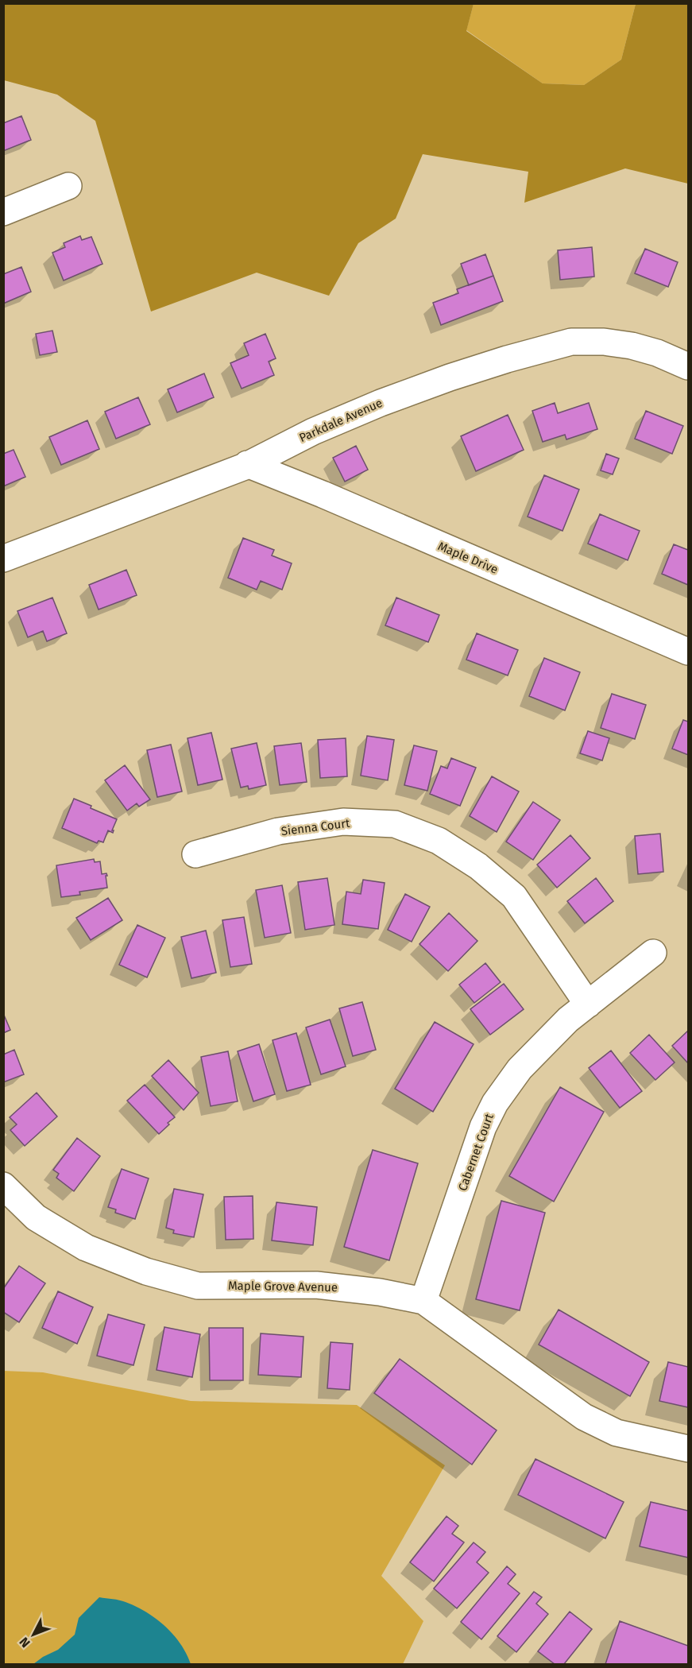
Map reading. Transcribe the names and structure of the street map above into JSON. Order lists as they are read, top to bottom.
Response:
{
  "streets": {
    "street": [
      "Parkdale Avenue",
      "Maple Drive",
      "Sienna Court",
      "Cabernet Court",
      "Maple Grove Avenue"
    ]
  },
  "crossings": [
    ["Parkdale Avenue", "Maple Drive"],
    ["Sienna Court", "Cabernet Court"],
    ["Cabernet Court", "Maple Grove Avenue"]
  ],
  "north": "bottom left"
}
